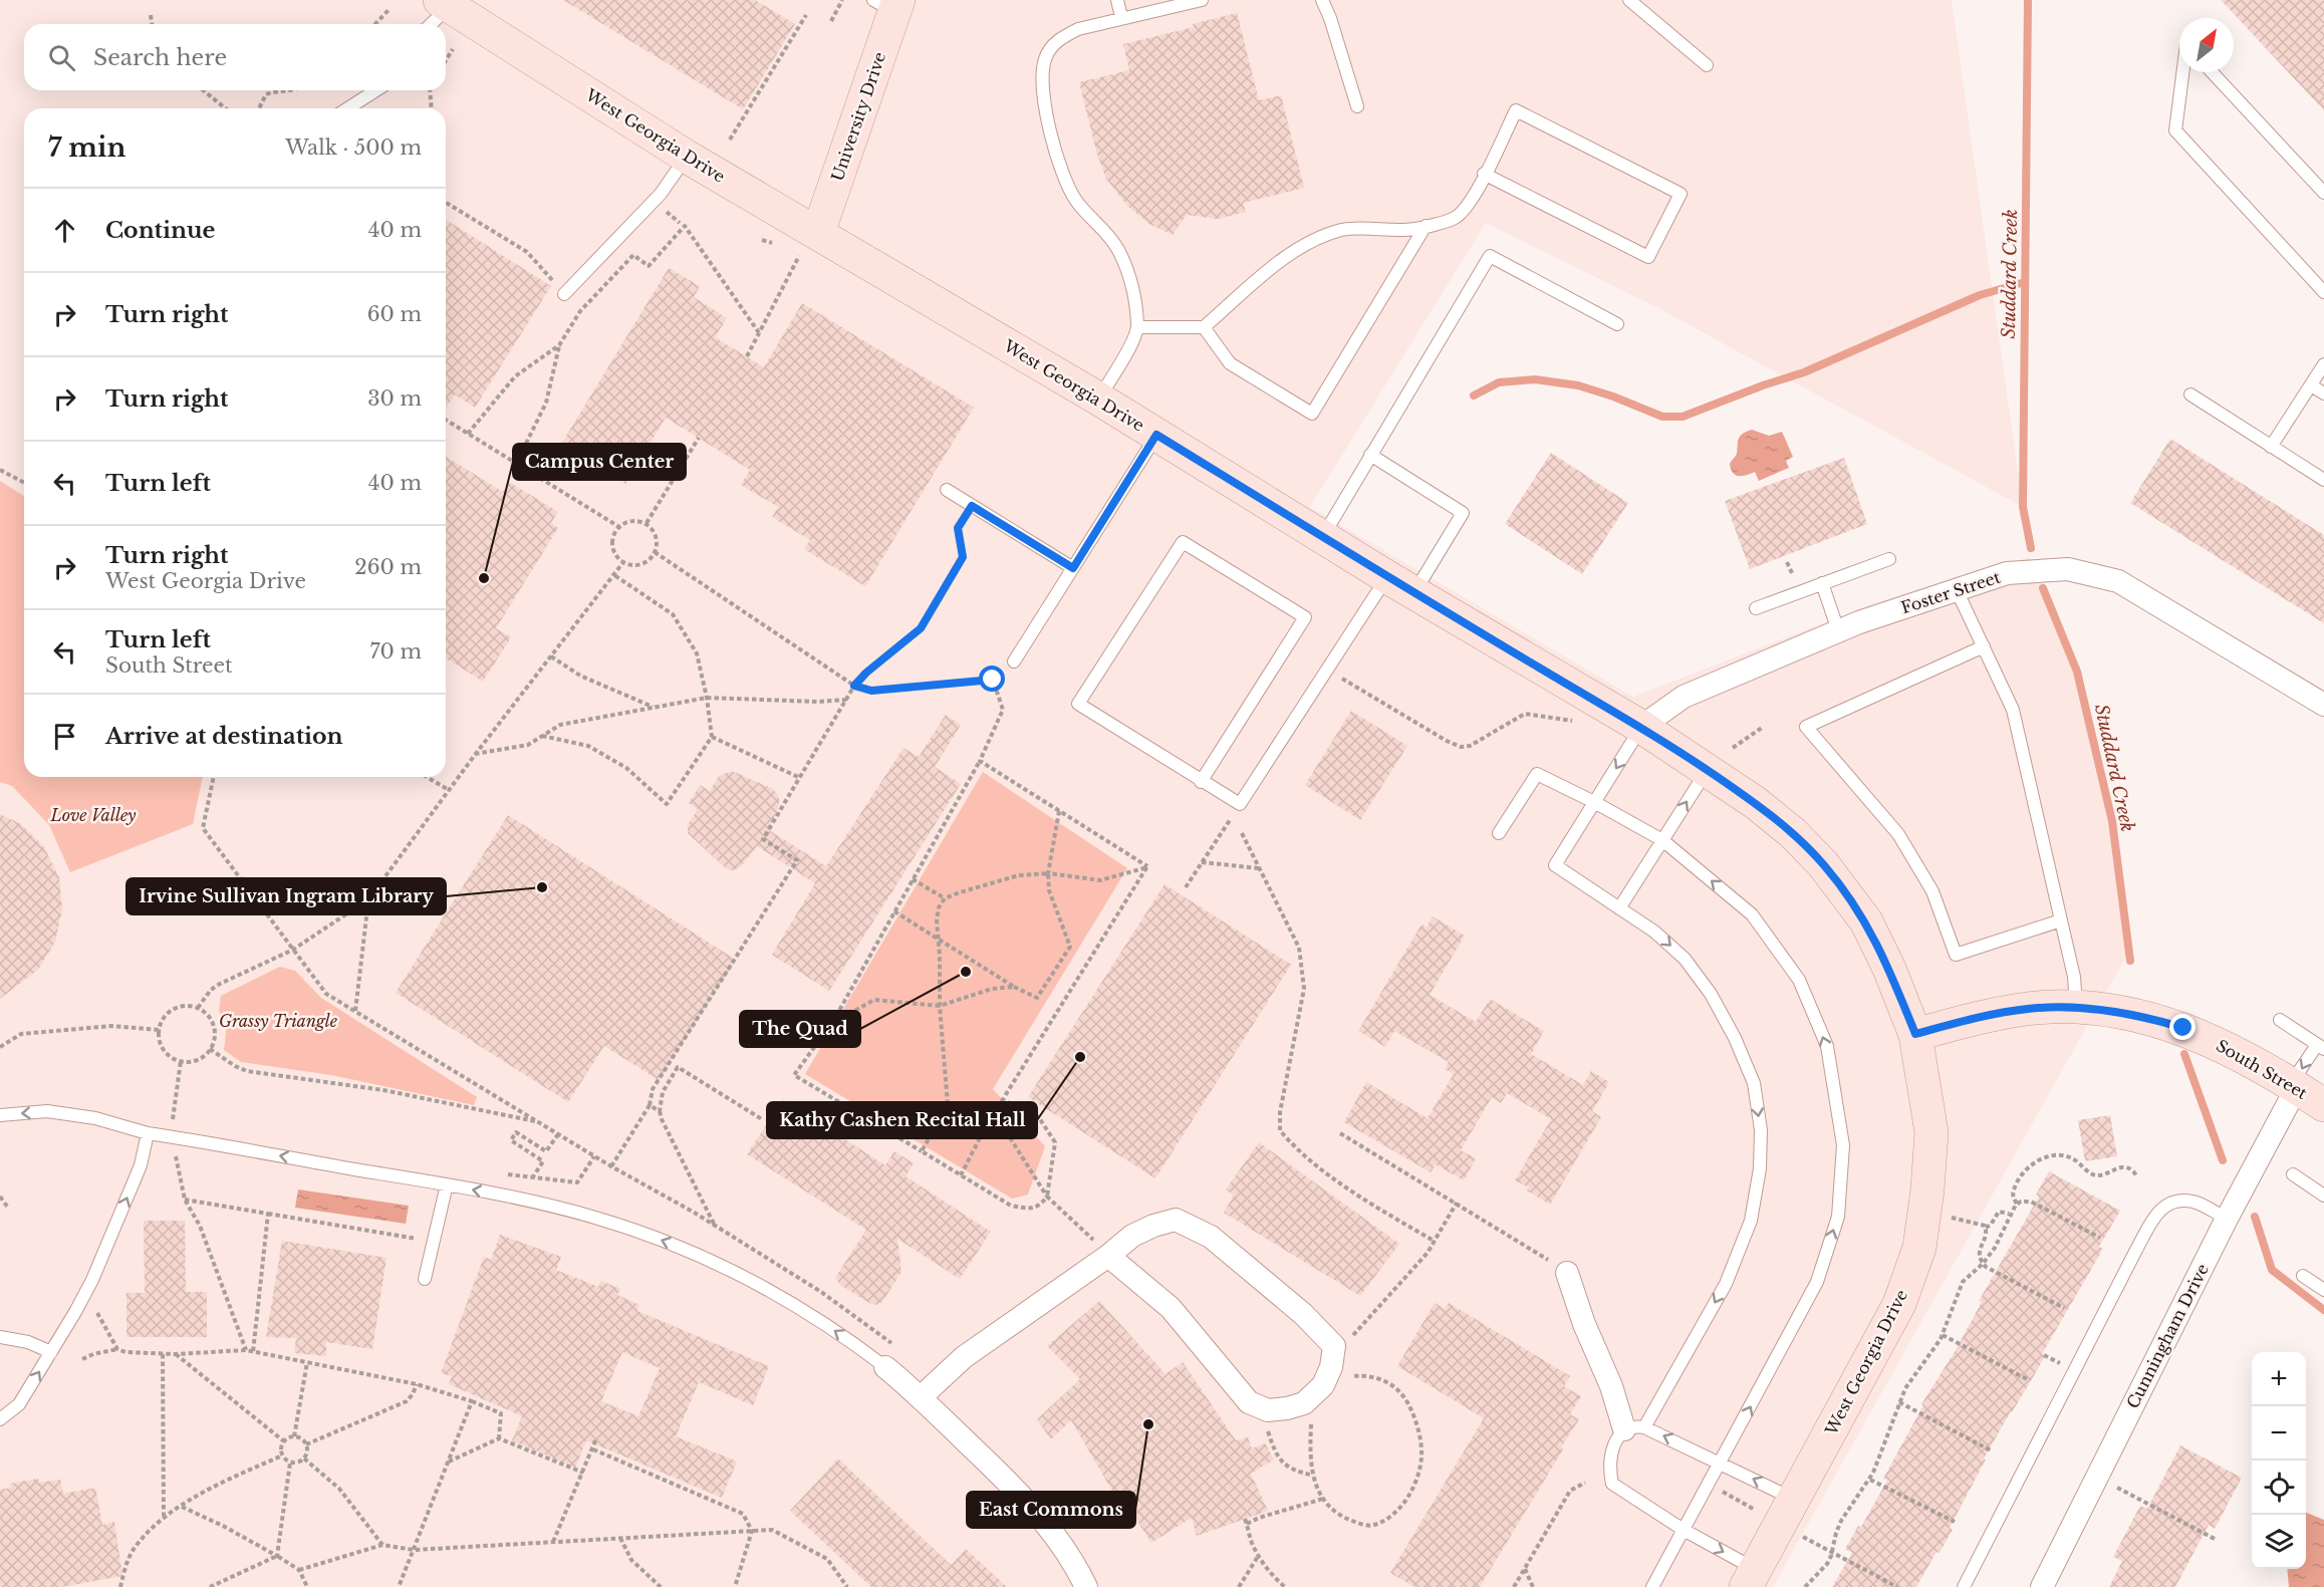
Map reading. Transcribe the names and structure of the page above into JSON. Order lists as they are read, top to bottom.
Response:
{
  "streets": {
    "street": [
      "University Drive",
      "West Georgia Drive",
      "Foster Street",
      "South Street",
      "Cunningham Drive"
    ]
  },
  "crossings": [
    ["University Drive", "West Georgia Drive"],
    ["West Georgia Drive", "Foster Street"],
    ["West Georgia Drive", "South Street"],
    ["South Street", "Cunningham Drive"]
  ],
  "water": ["Studdard Creek"],
  "parks": ["Love Valley", "Grassy Triangle"],
  "places": [
    "Campus Center",
    "Irvine Sullivan Ingram Library",
    "The Quad",
    "Kathy Cashen Recital Hall",
    "East Commons"
  ],
  "north": "top right",
  "page": {
    "search": "Search here",
    "heading": ["7 min", "Walk · 500 m"],
    "list": [
      ["Continue", "40 m"],
      ["Turn right", "60 m"],
      ["Turn right", "30 m"],
      ["Turn left", "40 m"],
      ["Turn right", "West Georgia Drive", "260 m"],
      ["Turn left", "South Street", "70 m"],
      "Arrive at destination"
    ],
    "map_buttons": ["+", "−"]
  }
}
